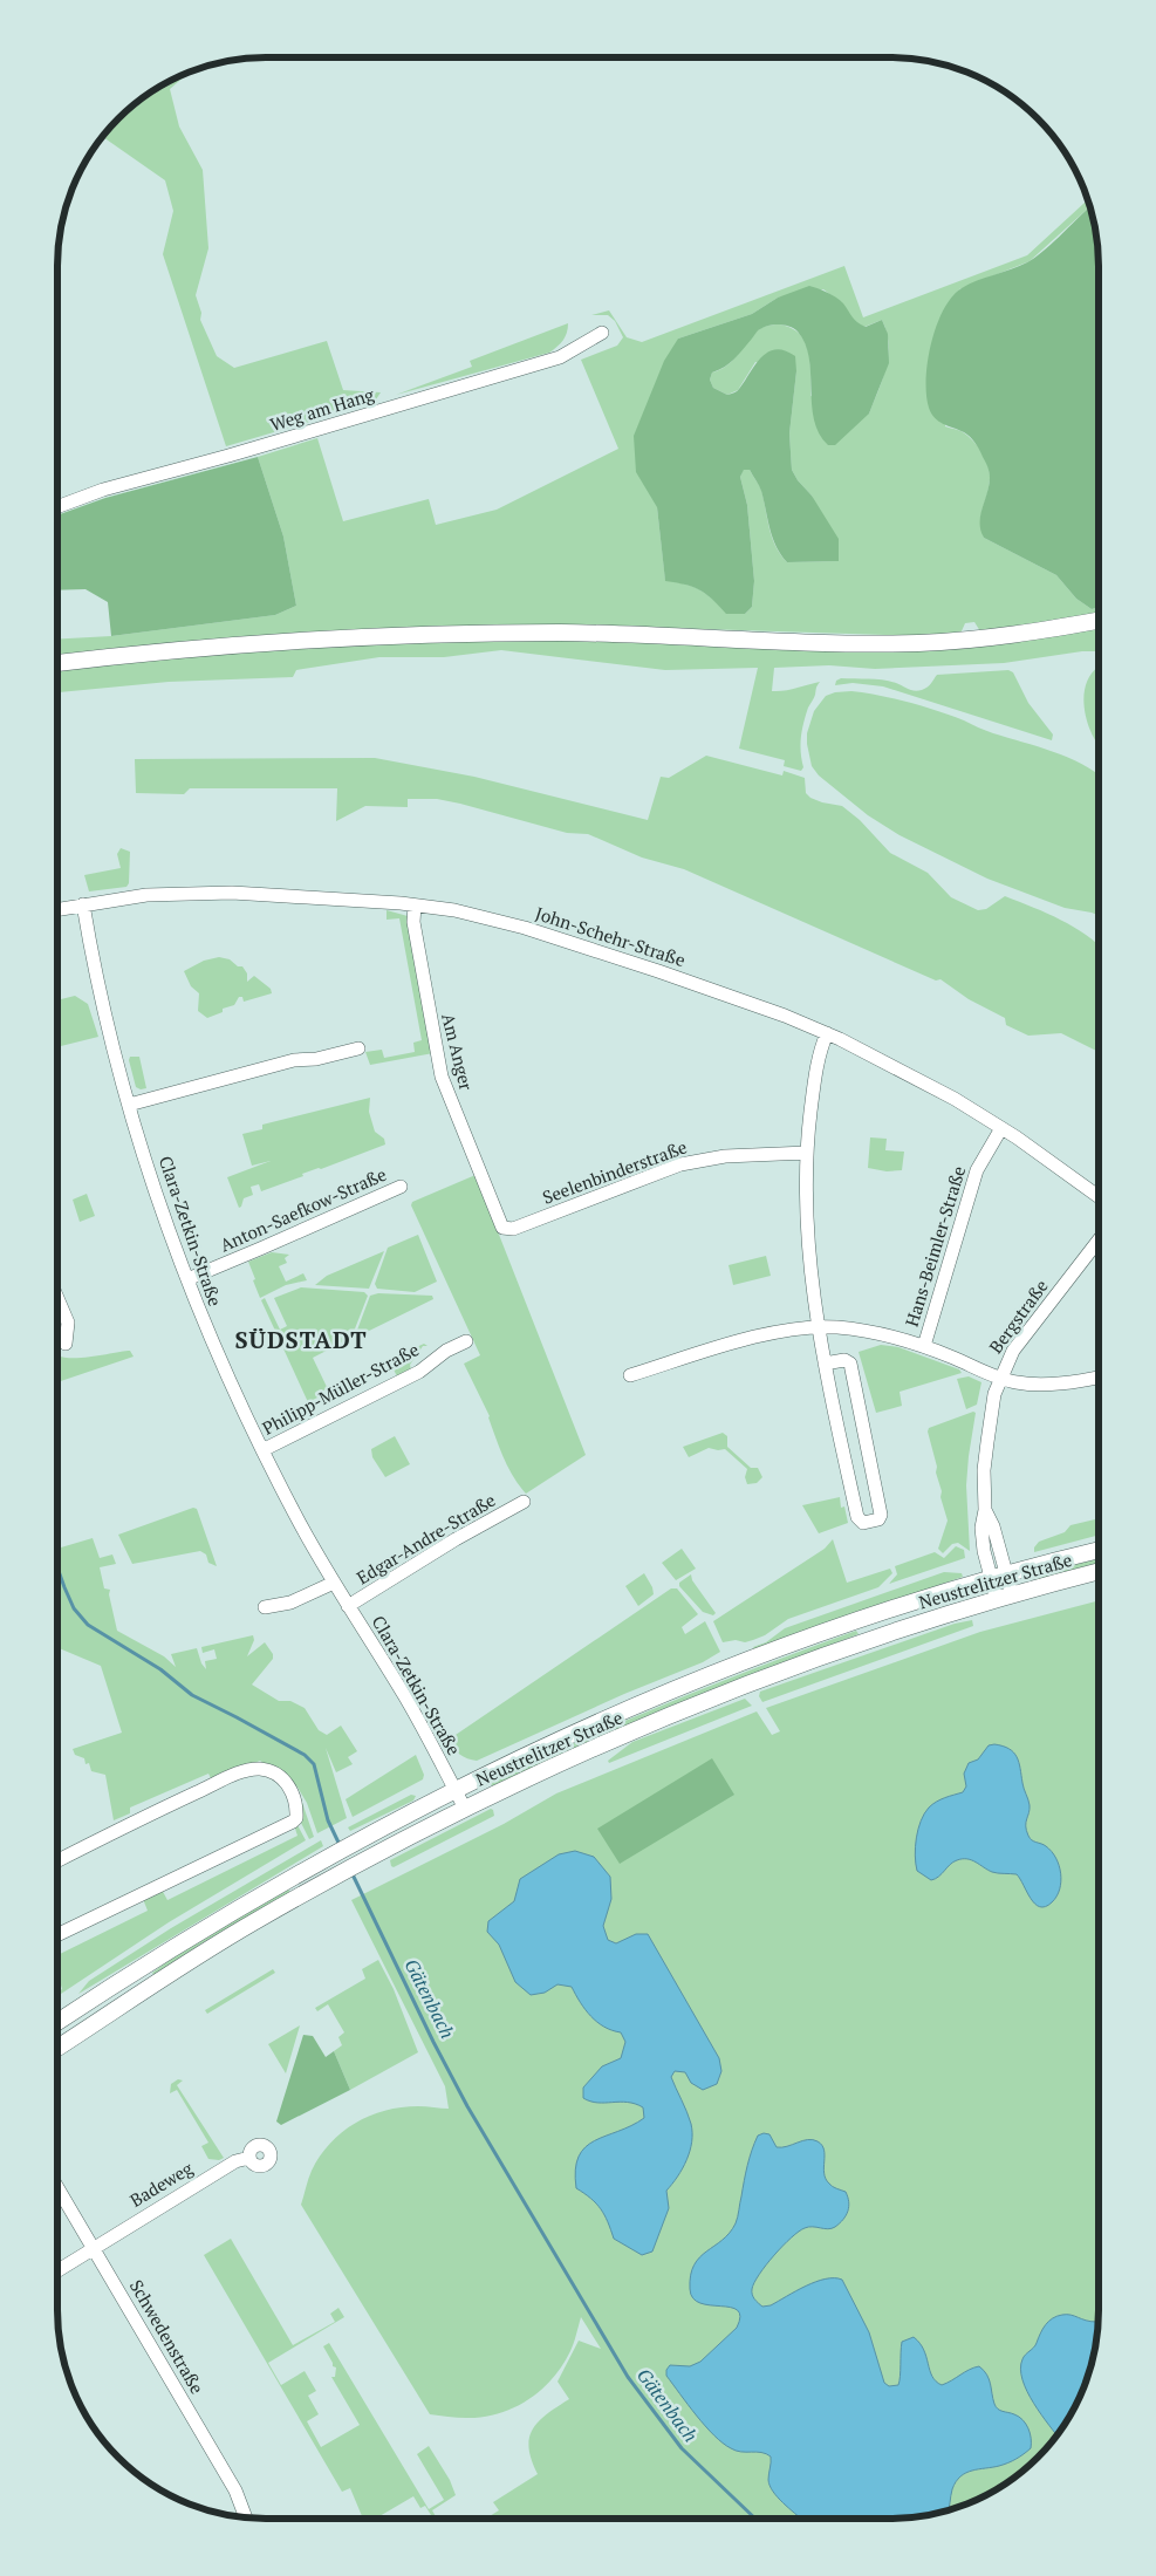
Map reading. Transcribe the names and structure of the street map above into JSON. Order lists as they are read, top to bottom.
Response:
{
  "streets": {
    "main road": ["Neustrelitzer Straße"],
    "street": [
      "Weg am Hang",
      "John-Schehr-Straße",
      "Am Anger",
      "Seelenbinderstraße",
      "Anton-Saefkow-Straße",
      "Clara-Zetkin-Straße",
      "Hans-Beimler-Straße",
      "Bergstraße",
      "Philipp-Müller-Straße",
      "Edgar-Andre-Straße",
      "Badeweg",
      "Schwedenstraße"
    ]
  },
  "crossings": [
    ["John-Schehr-Straße", "Am Anger"],
    ["John-Schehr-Straße", "Clara-Zetkin-Straße"],
    ["John-Schehr-Straße", "Hans-Beimler-Straße"],
    ["Am Anger", "Seelenbinderstraße"],
    ["Anton-Saefkow-Straße", "Clara-Zetkin-Straße"],
    ["Clara-Zetkin-Straße", "Philipp-Müller-Straße"],
    ["Clara-Zetkin-Straße", "Edgar-Andre-Straße"],
    ["Clara-Zetkin-Straße", "Neustrelitzer Straße"],
    ["Bergstraße", "Neustrelitzer Straße"],
    ["Badeweg", "Schwedenstraße"]
  ],
  "districts": ["SÜDSTADT"],
  "water": ["Gätenbach"]
}
